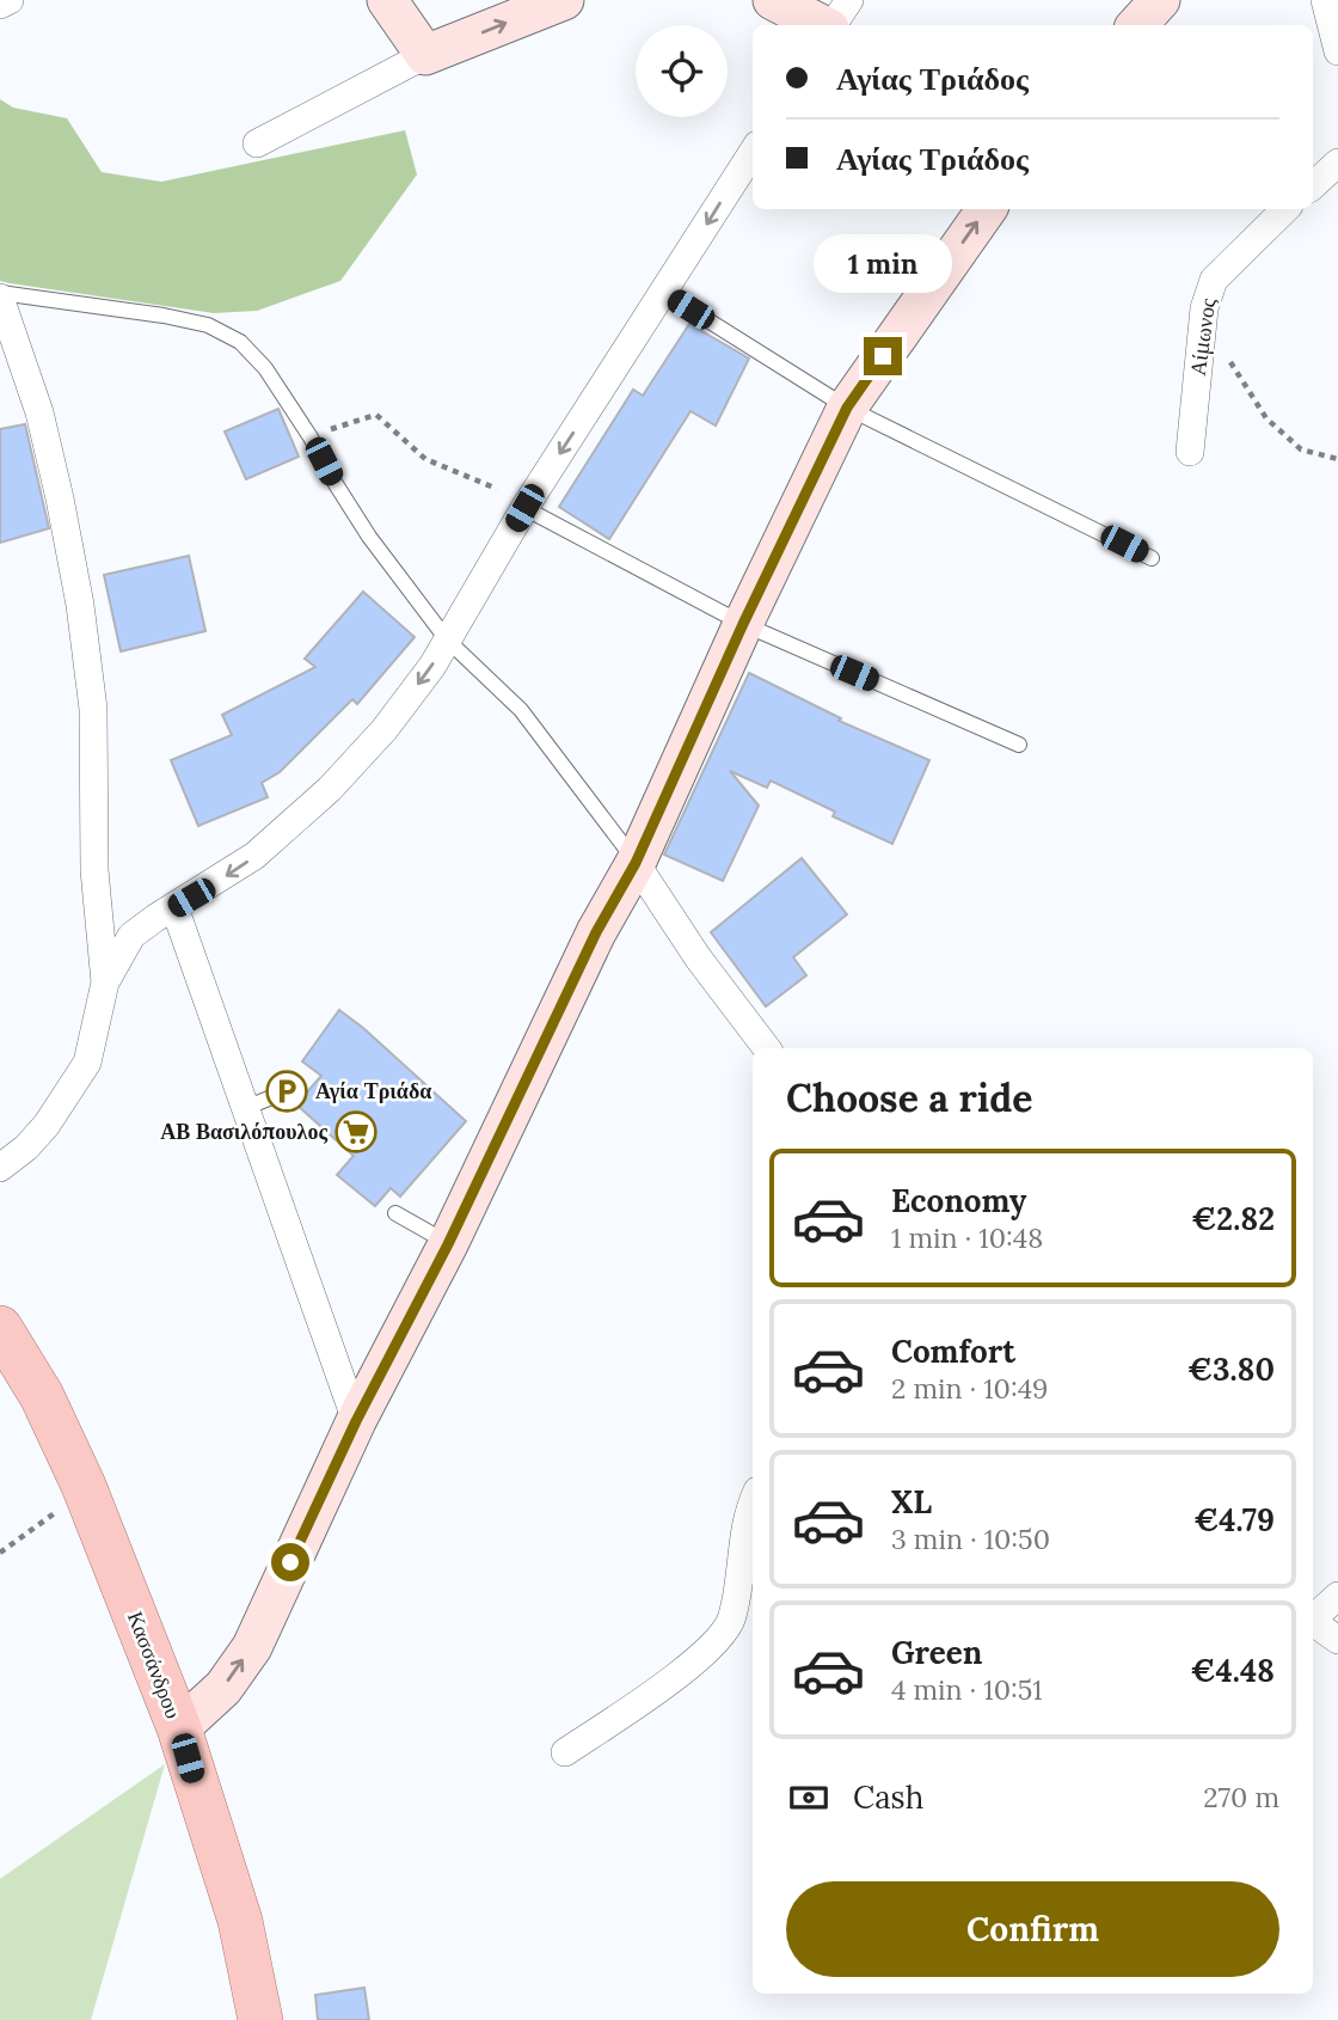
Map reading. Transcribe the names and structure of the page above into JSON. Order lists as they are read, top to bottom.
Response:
{
  "streets": {
    "main road": ["Κασσάνδρου"],
    "street": ["Αίμωνος"]
  },
  "places": {
    "parking": ["Αγία Τριάδα"],
    "supermarket": ["ΑΒ Βασιλόπουλος"]
  },
  "page": {
    "banner": ["Αγίας Τριάδος", "Αγίας Τριάδος"],
    "bubble": "1 min",
    "heading": "Choose a ride",
    "list": [
      {
        "name": "Economy",
        "note": "1 min · 10:48",
        "value": "€2.82"
      },
      {
        "name": "Comfort",
        "note": "2 min · 10:49",
        "value": "€3.80"
      },
      {
        "name": "XL",
        "note": "3 min · 10:50",
        "value": "€4.79"
      },
      {
        "name": "Green",
        "note": "4 min · 10:51",
        "value": "€4.48"
      }
    ],
    "pay": ["Cash", "270 m"],
    "buttons": "Confirm"
  }
}
